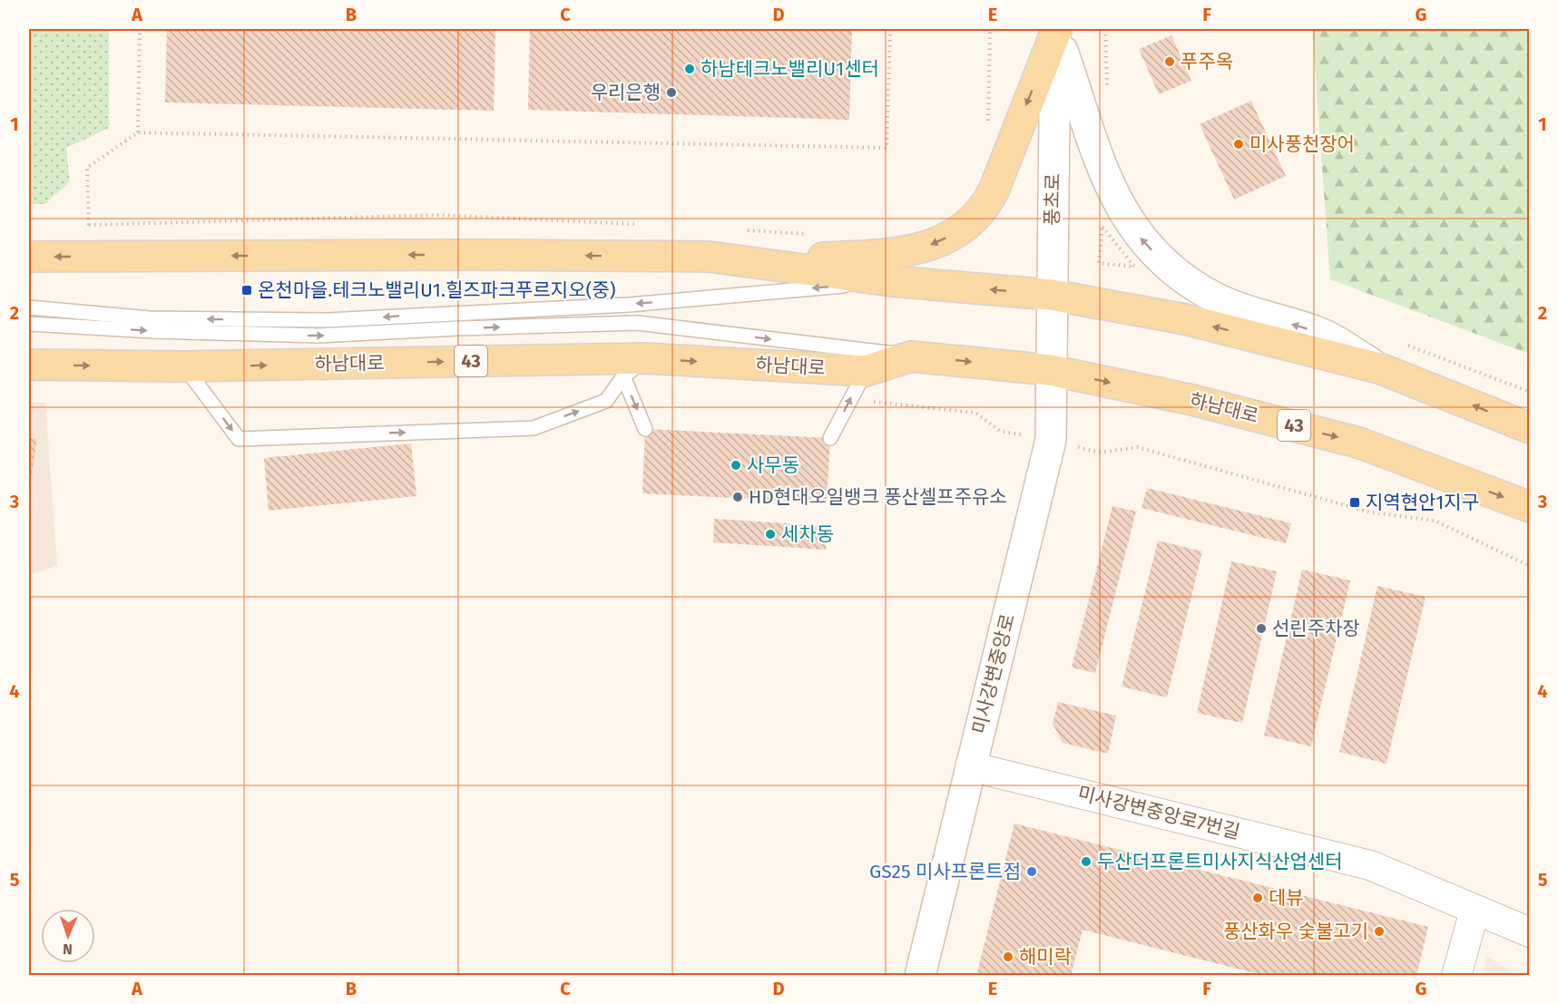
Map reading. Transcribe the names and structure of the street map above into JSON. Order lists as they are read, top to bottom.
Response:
{
  "streets": {
    "main road": ["43", "하남대로"],
    "street": ["풍초로", "미사강변중앙로", "미사강변중앙로7번길"]
  },
  "crossings": [
    ["풍초로", "하남대로"],
    ["풍초로", "미사강변중앙로"],
    ["하남대로", "미사강변중앙로"],
    ["미사강변중앙로", "미사강변중앙로7번길"]
  ],
  "places": {
    "other": [
      "푸주옥",
      "하남테크노밸리U1센터",
      "우리은행",
      "미사풍천장어",
      "사무동",
      "HD현대오일뱅크 풍산셀프주유소",
      "세차동",
      "선린주차장",
      "두산더프론트미사지식산업센터",
      "GS25 미사프론트점",
      "데뷰",
      "풍산화우 숯불고기",
      "해미락"
    ],
    "transit": ["온천마을.테크노밸리U1.힐즈파크푸르지오(중)", "지역현안1지구"]
  },
  "north": "bottom",
  "grid": {
    "columns": [
      "A",
      "B",
      "C",
      "D",
      "E",
      "F",
      "G"
    ],
    "rows": [
      "1",
      "2",
      "3",
      "4",
      "5"
    ]
  }
}
